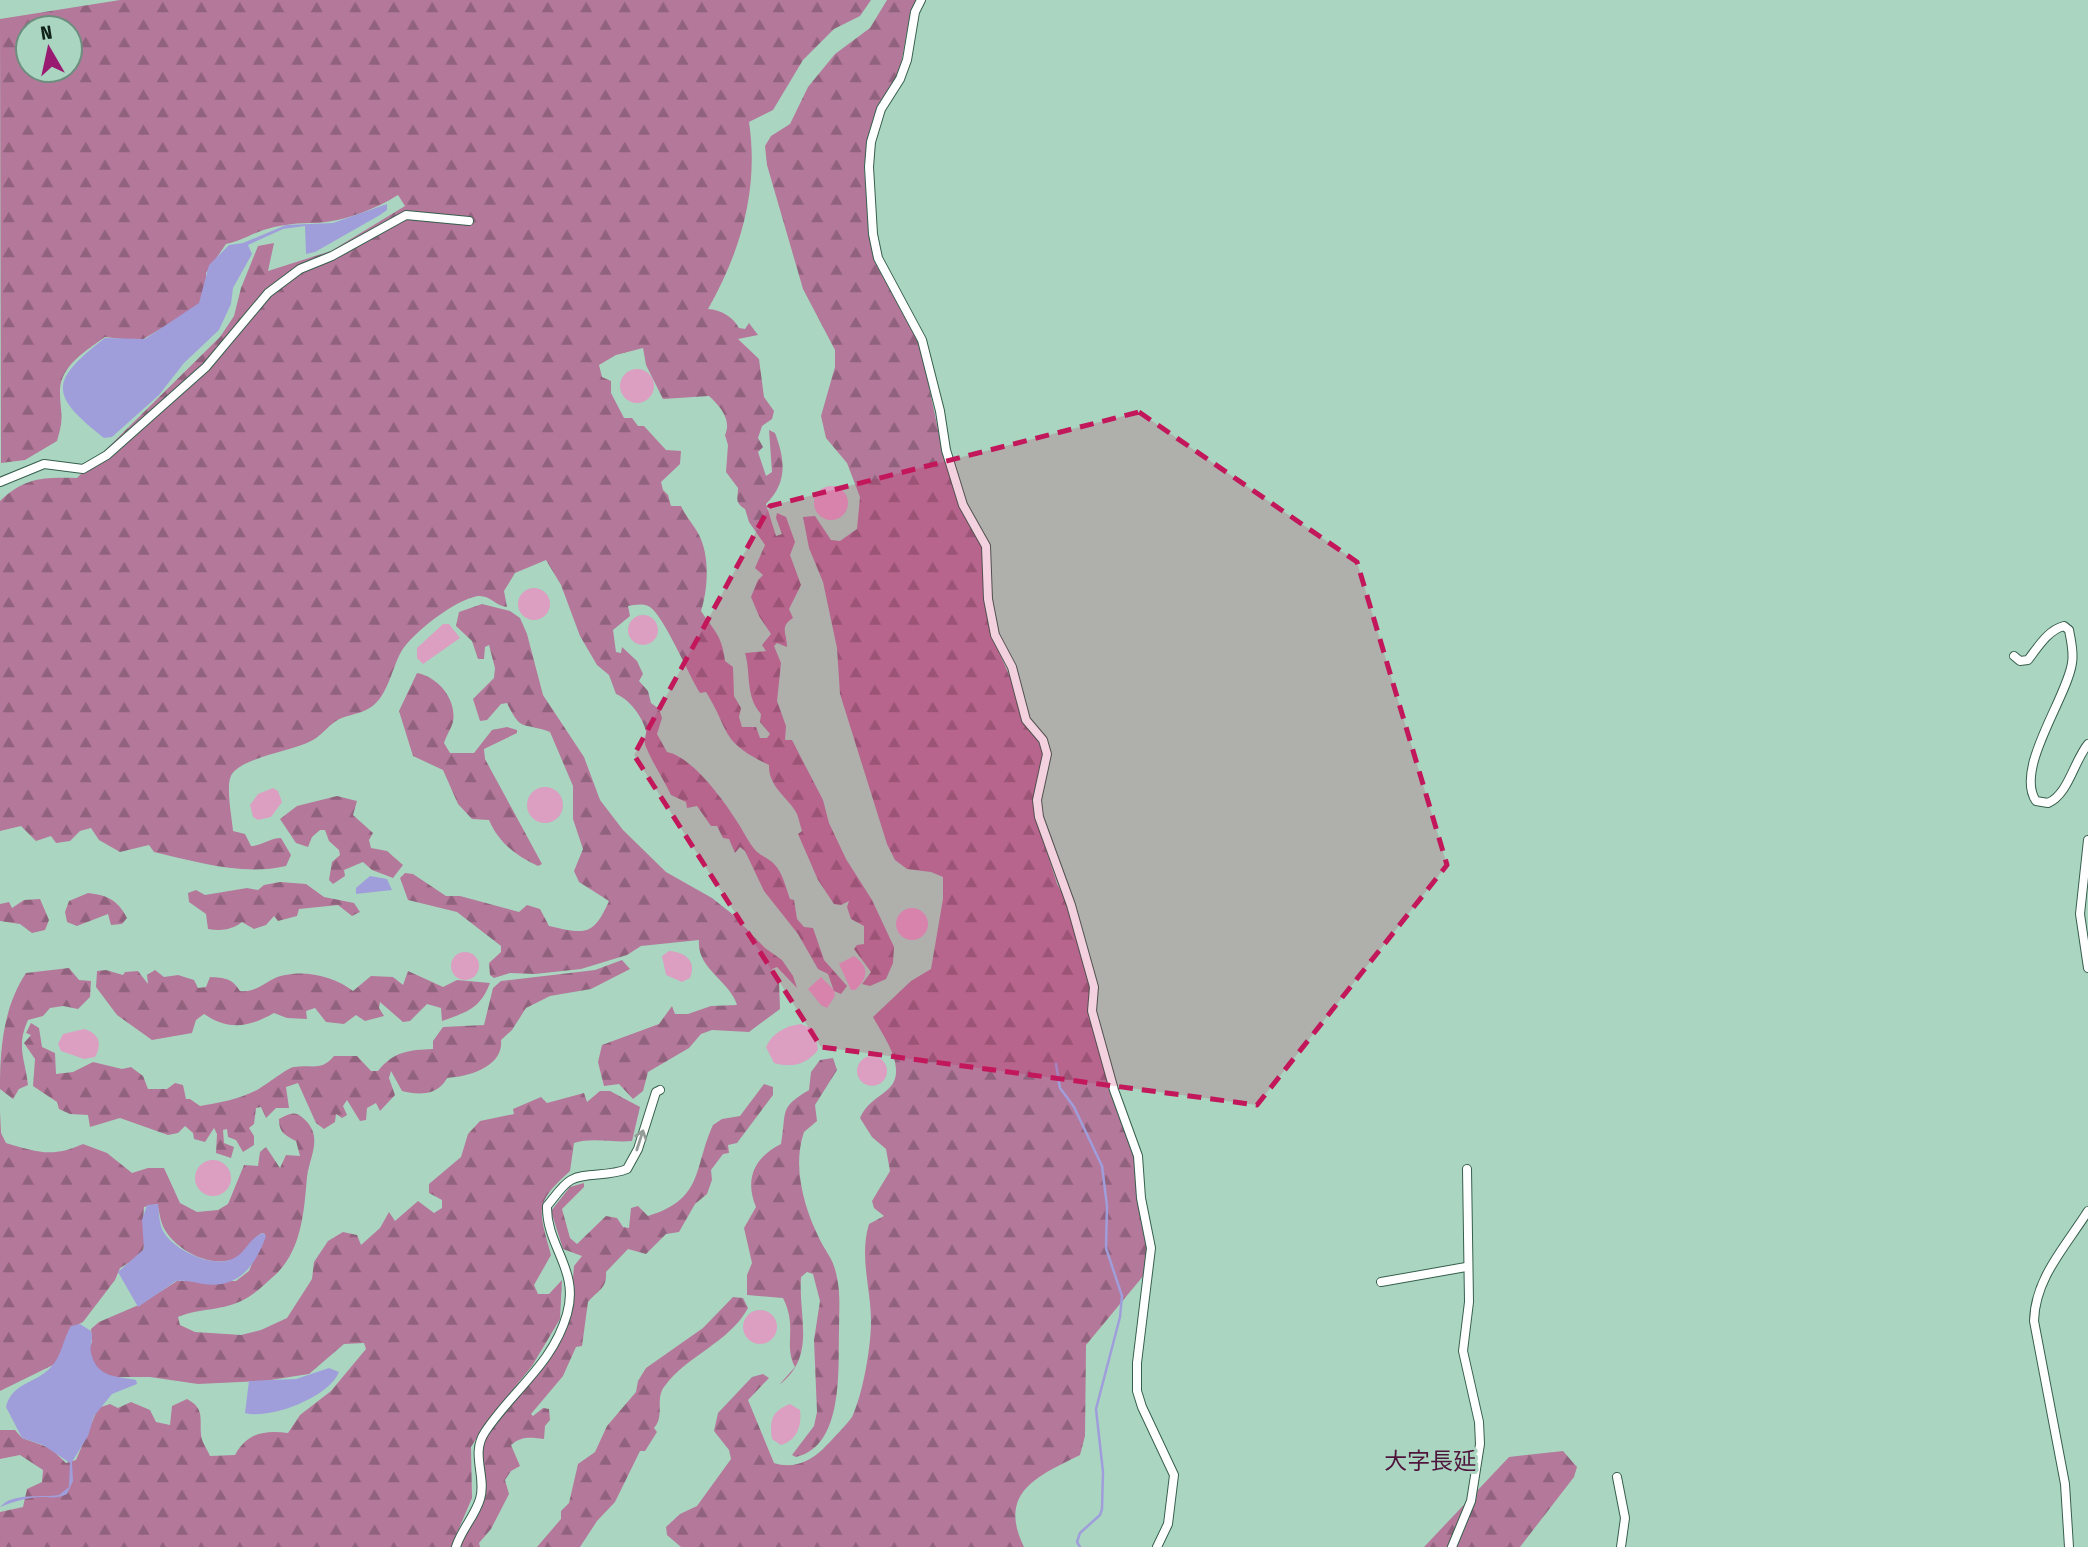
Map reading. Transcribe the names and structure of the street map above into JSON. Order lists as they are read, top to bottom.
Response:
{
  "districts": ["大字長延"],
  "north": "top"
}
